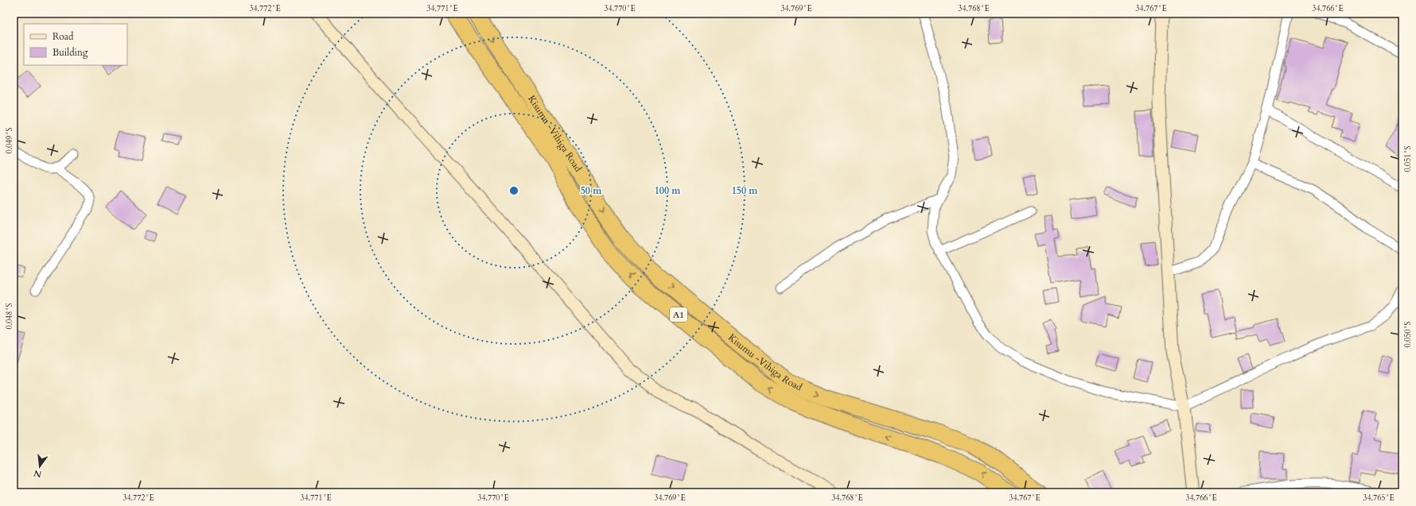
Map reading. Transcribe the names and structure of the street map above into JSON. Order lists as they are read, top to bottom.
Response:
{
  "streets": {
    "highway": ["Kisumu -Vihiga Road", "A1"]
  },
  "legend": ["Road", "Building"],
  "north": "bottom",
  "coordinates": [
    "34.772°E",
    "34.771°E",
    "34.770°E",
    "34.769°E",
    "34.768°E",
    "34.767°E",
    "34.766°E",
    "0.049°S",
    "0.051°S",
    "0.048°S",
    "0.050°S",
    "34.765°E"
  ],
  "rings": ["50 m", "100 m", "150 m"]
}
